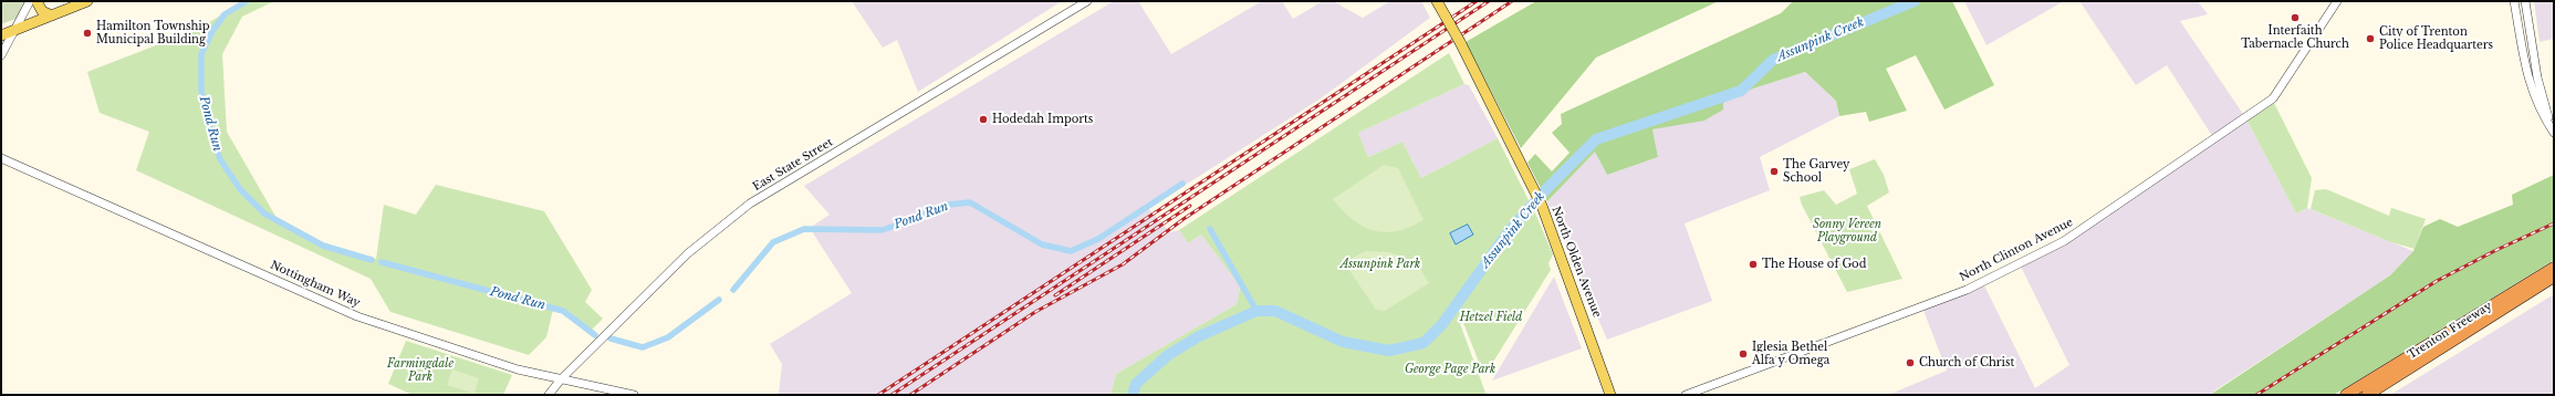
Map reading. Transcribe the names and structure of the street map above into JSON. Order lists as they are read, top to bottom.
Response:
{
  "streets": {
    "highway": ["Trenton Freeway"],
    "main road": ["North Olden Avenue"],
    "street": ["East State Street", "North Clinton Avenue", "Nottingham Way"]
  },
  "crossings": [
    ["East State Street", "Nottingham Way"]
  ],
  "water": ["Assunpink Creek", "Pond Run"],
  "parks": [
    "Sonny Vereen Playground",
    "Assunpink Park",
    "Hetzel Field",
    "Farmingdale Park",
    "George Page Park"
  ],
  "places": [
    "Interfaith Tabernacle Church",
    "Hamilton Township Municipal Building",
    "City of Trenton Police Headquarters",
    "Hodedah Imports",
    "The Garvey School",
    "The House of God",
    "Iglesia Bethel Alfa y Omega",
    "Church of Christ"
  ]
}
